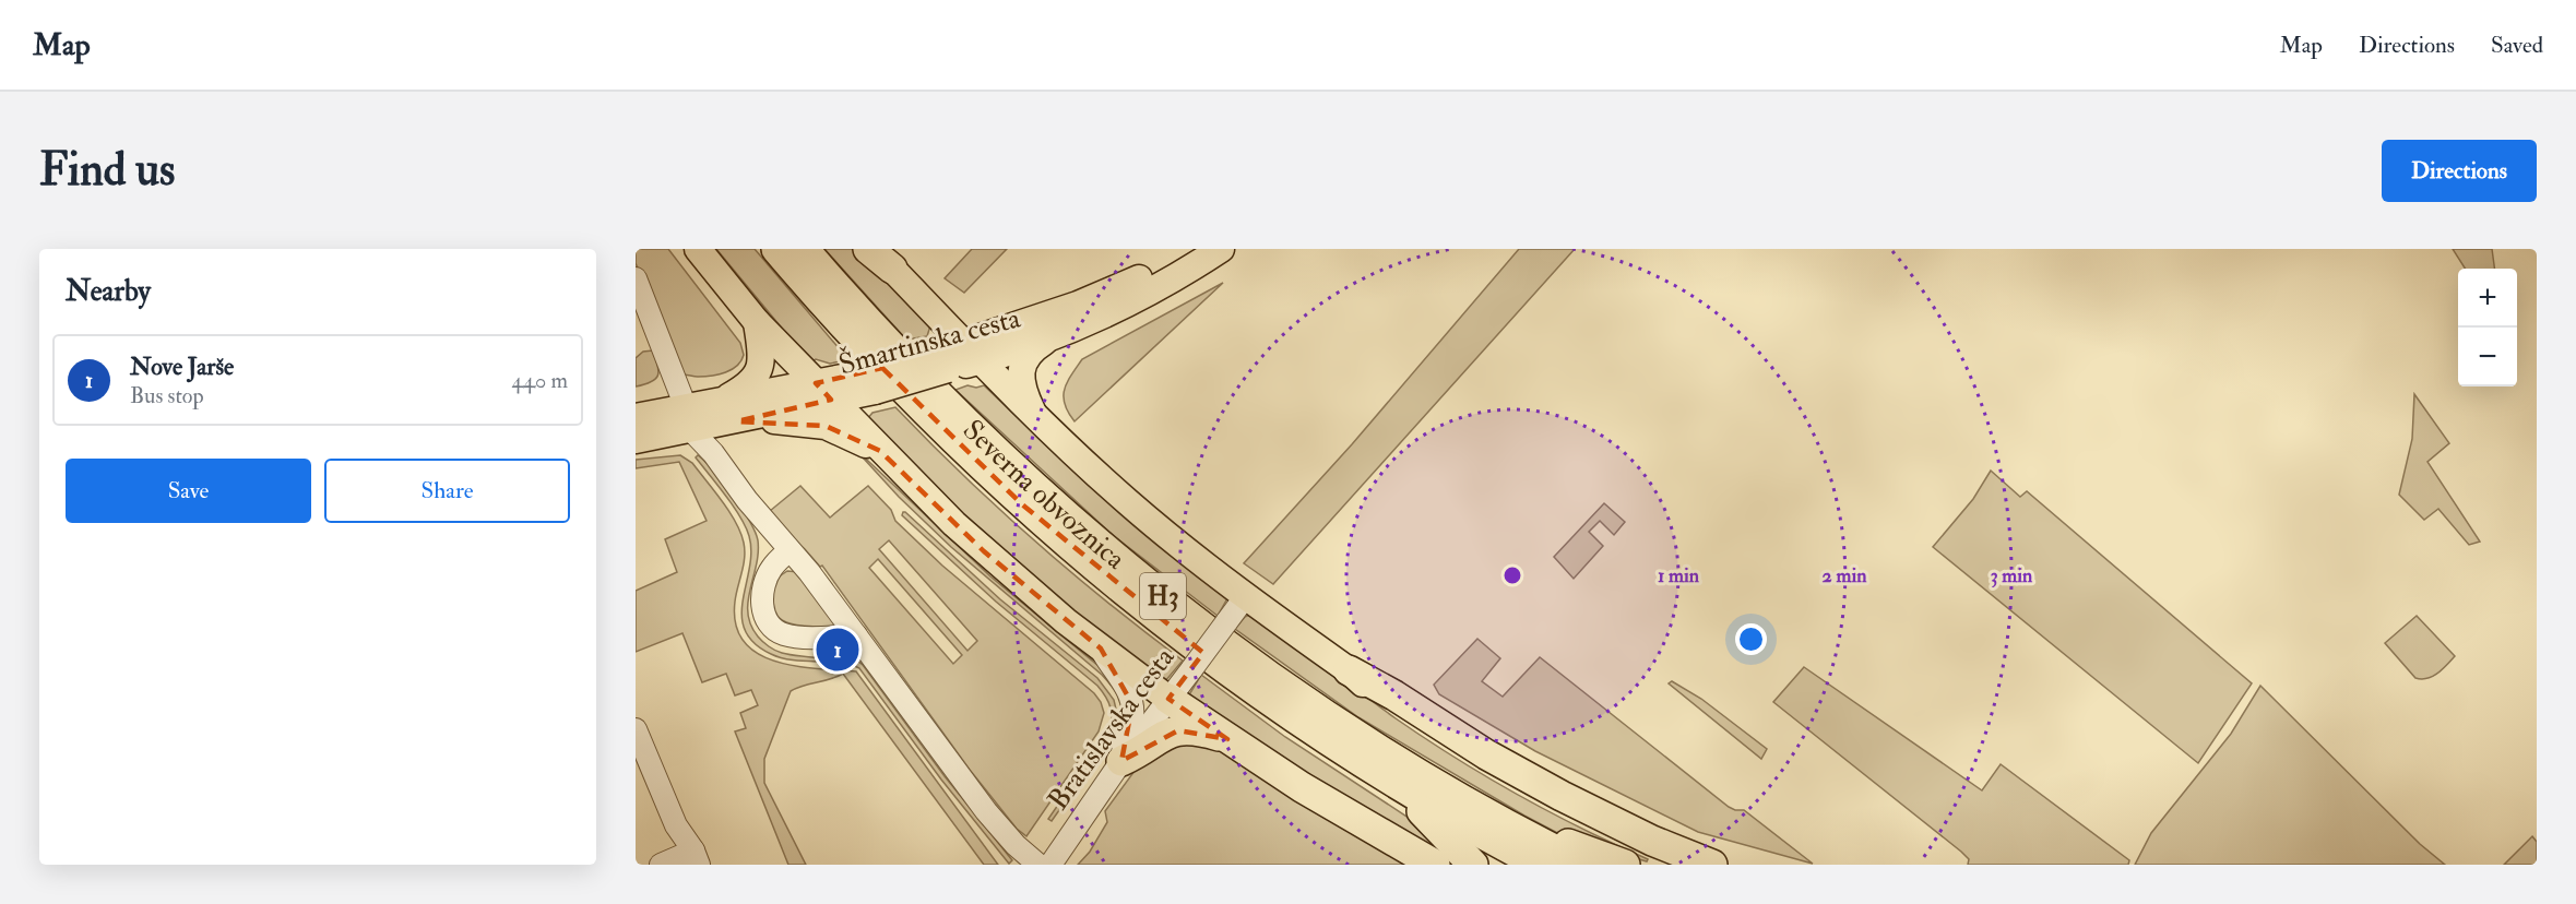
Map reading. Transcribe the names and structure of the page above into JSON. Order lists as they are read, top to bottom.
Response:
{
  "streets": {
    "highway": ["Severna obvoznica", "H3"],
    "main road": ["Šmartinska cesta"],
    "street": ["Bratislavska cesta"]
  },
  "page": {
    "header": "Map",
    "nav": ["Map", "Directions", "Saved"],
    "buttons": [
      "Directions",
      ["Save", "Share"]
    ],
    "title": "Find us",
    "heading": "Nearby",
    "map_buttons": ["+", "−"],
    "list": [
      {
        "mark": "1",
        "name": "Nove Jarše",
        "note": "Bus stop",
        "value": "440 m"
      }
    ],
    "pins": "1"
  },
  "rings": ["1 min", "2 min", "3 min"]
}
